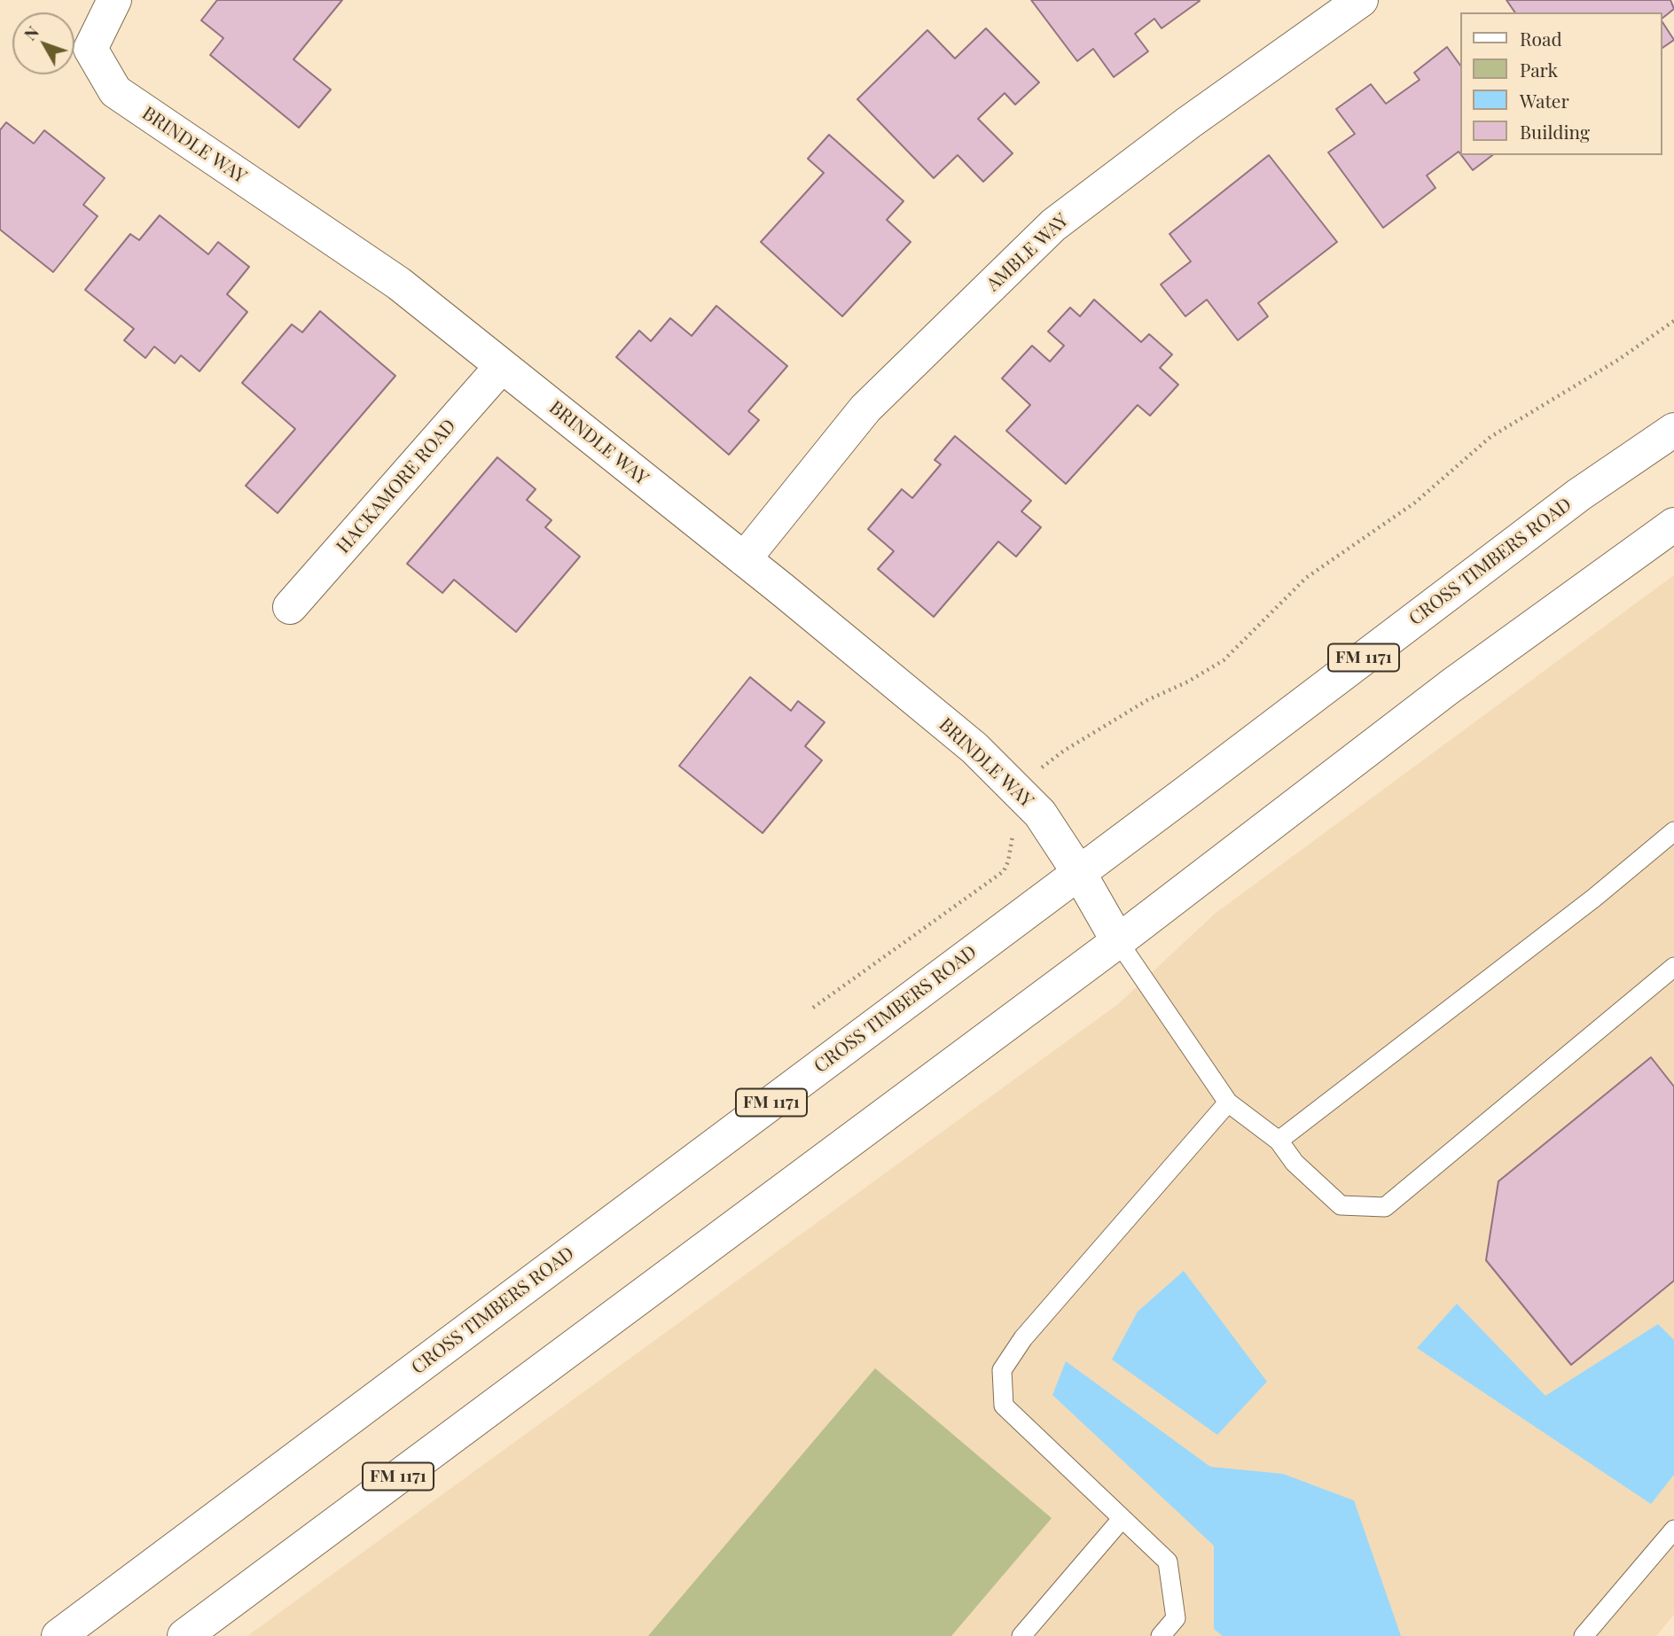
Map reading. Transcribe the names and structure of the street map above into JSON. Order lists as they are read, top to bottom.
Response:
{
  "streets": {
    "main road": [
      "BRINDLE WAY",
      "AMBLE WAY",
      "HACKAMORE ROAD",
      "CROSS TIMBERS ROAD",
      "FM 1171"
    ]
  },
  "crossings": [
    ["BRINDLE WAY", "AMBLE WAY"],
    ["BRINDLE WAY", "HACKAMORE ROAD"],
    ["BRINDLE WAY", "CROSS TIMBERS ROAD"],
    ["BRINDLE WAY", "FM 1171"]
  ],
  "legend": [
    "Road",
    "Park",
    "Water",
    "Building"
  ],
  "north": "top left"
}
